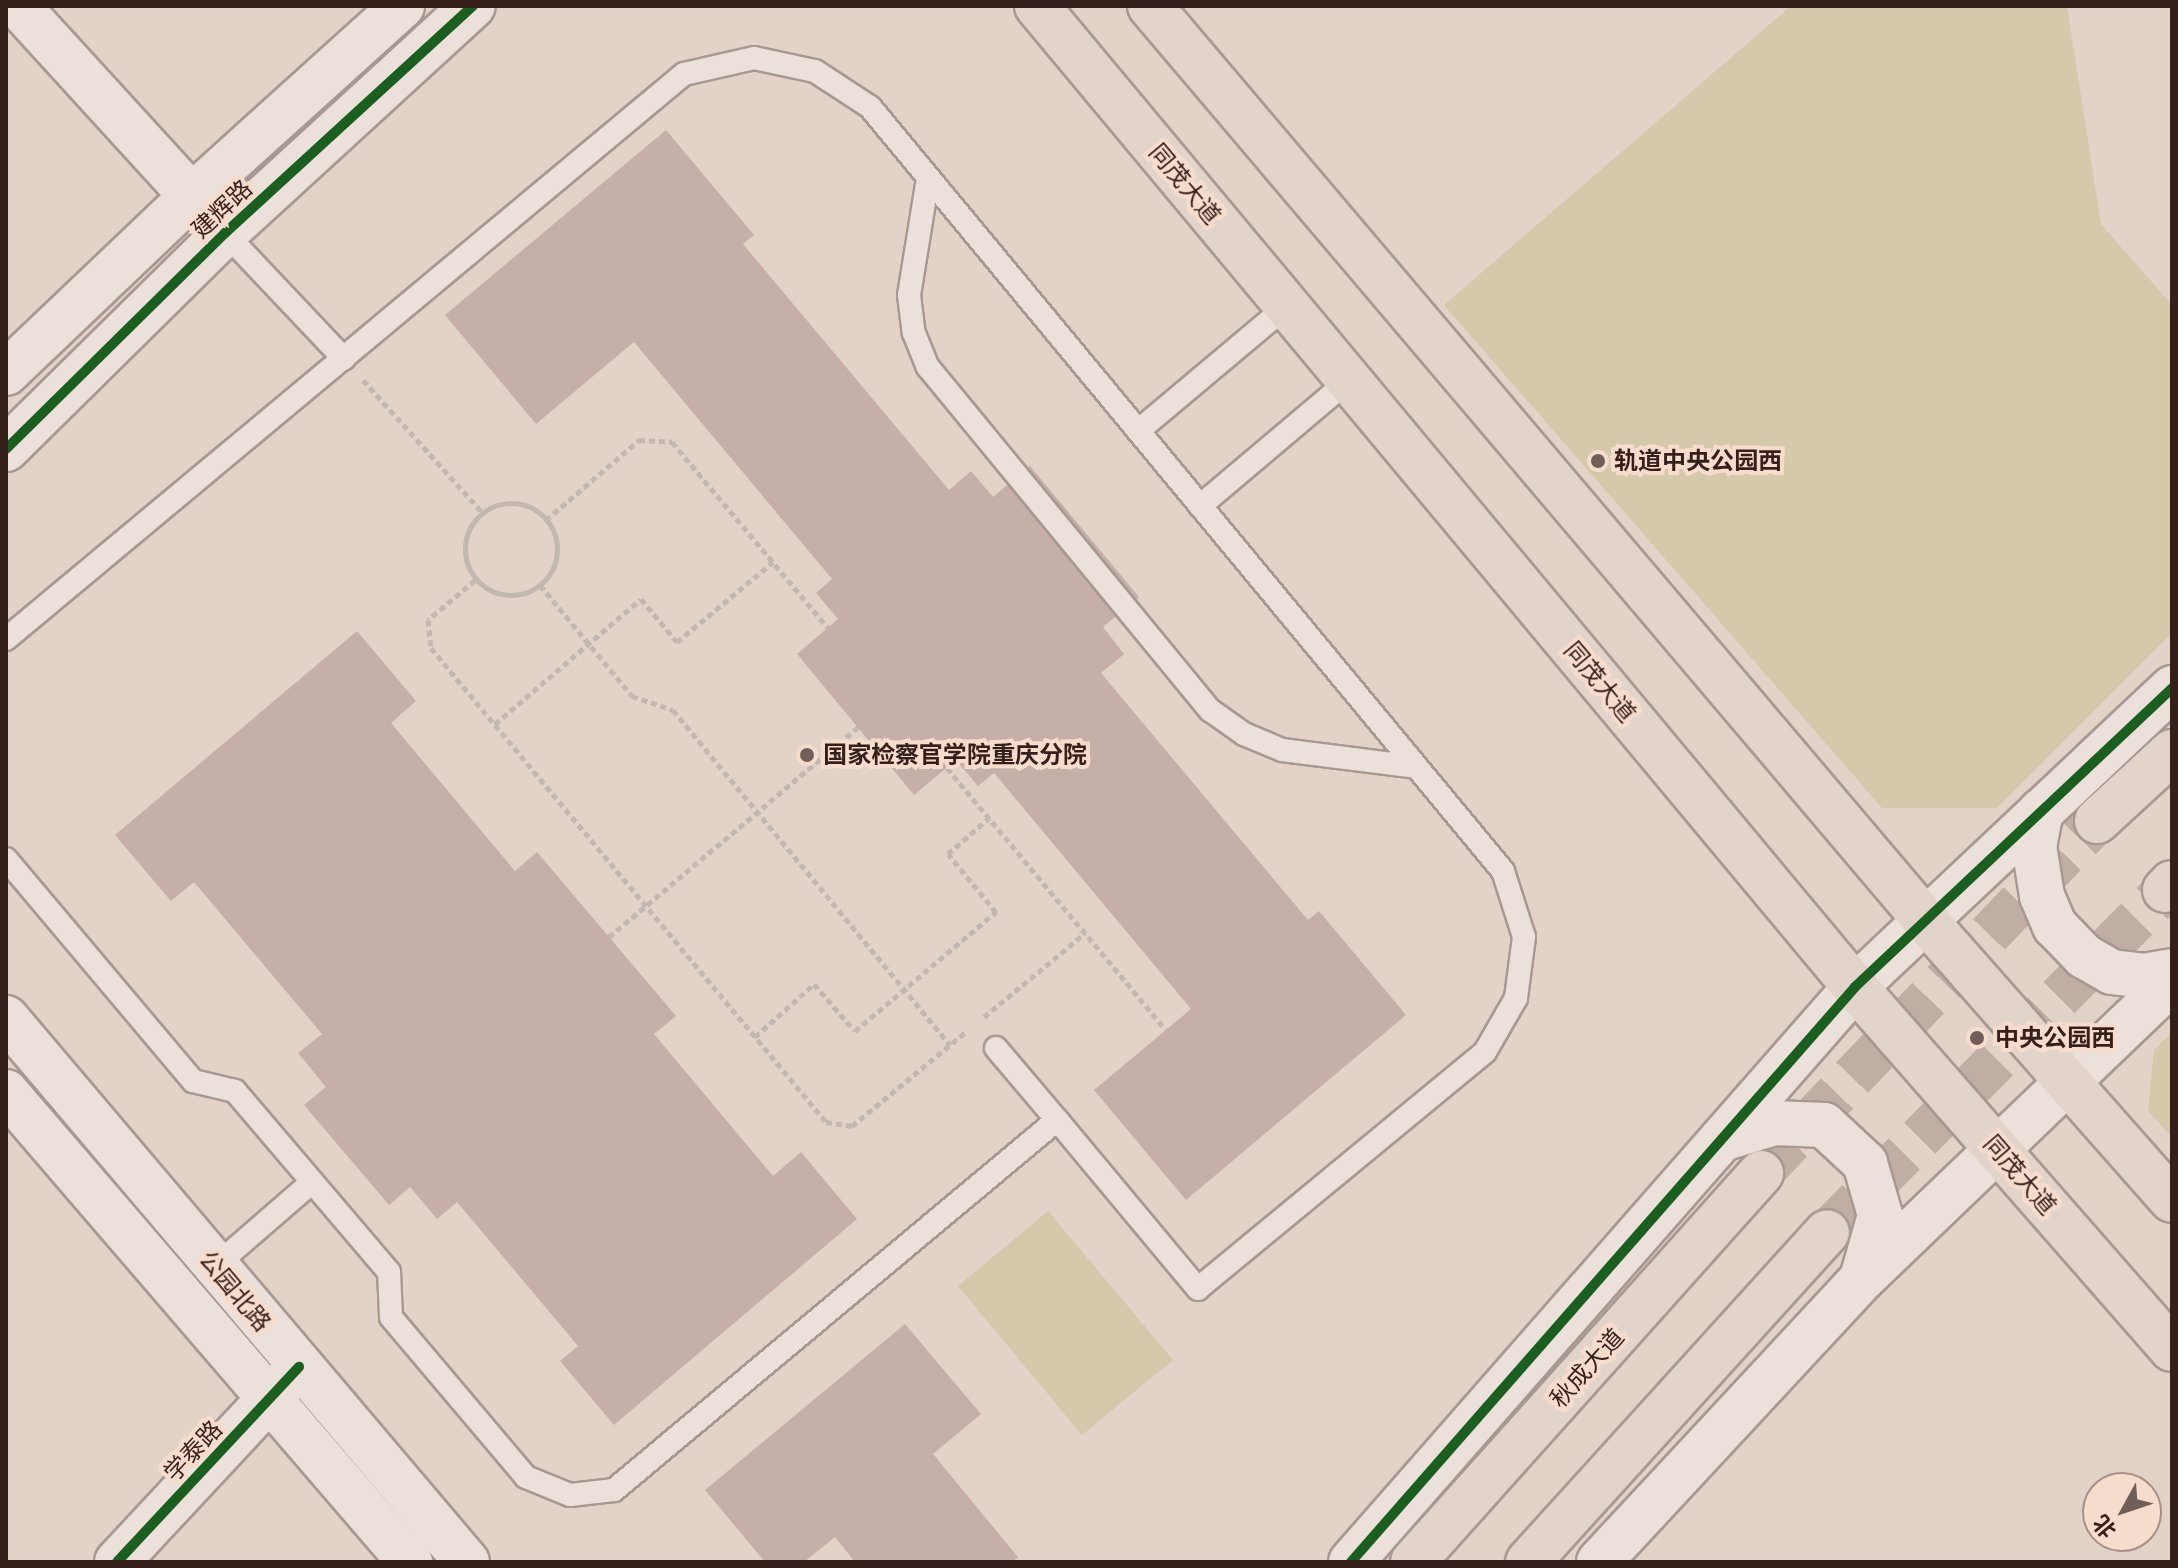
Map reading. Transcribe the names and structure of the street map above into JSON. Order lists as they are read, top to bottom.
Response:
{
  "streets": {
    "main road": ["同茂大道", "秋成大道"],
    "street": ["建辉路", "公园北路", "学泰路"]
  },
  "crossings": [
    ["公园北路", "学泰路"]
  ],
  "places": ["轨道中央公园西", "国家检察官学院重庆分院", "中央公园西"],
  "north": "bottom left"
}
